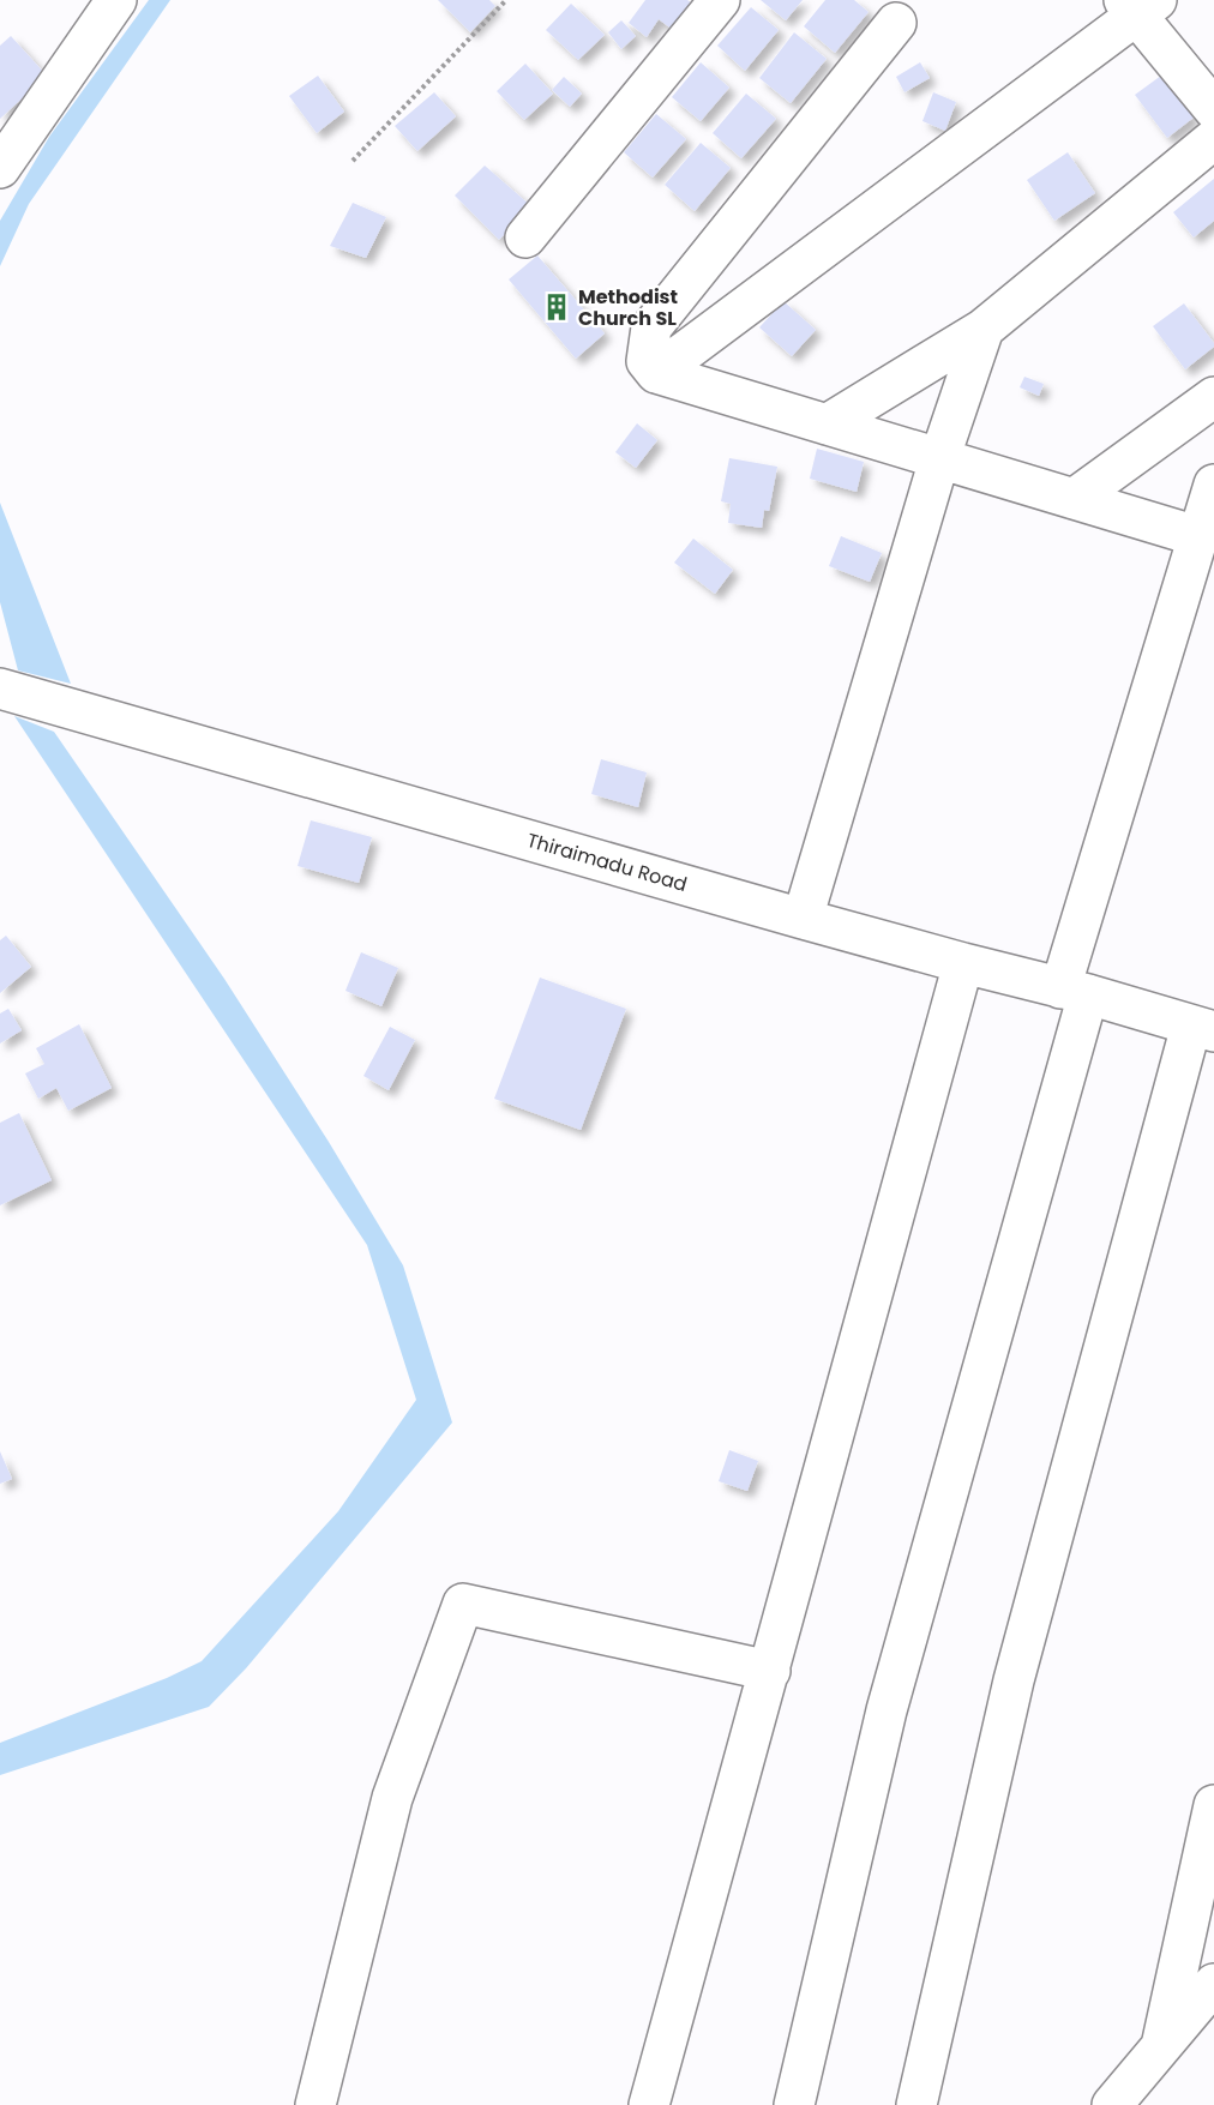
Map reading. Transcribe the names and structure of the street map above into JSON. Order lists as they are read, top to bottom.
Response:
{
  "streets": {
    "street": ["Thiraimadu Road"]
  },
  "places": {
    "building": ["Methodist Church SL"]
  }
}
